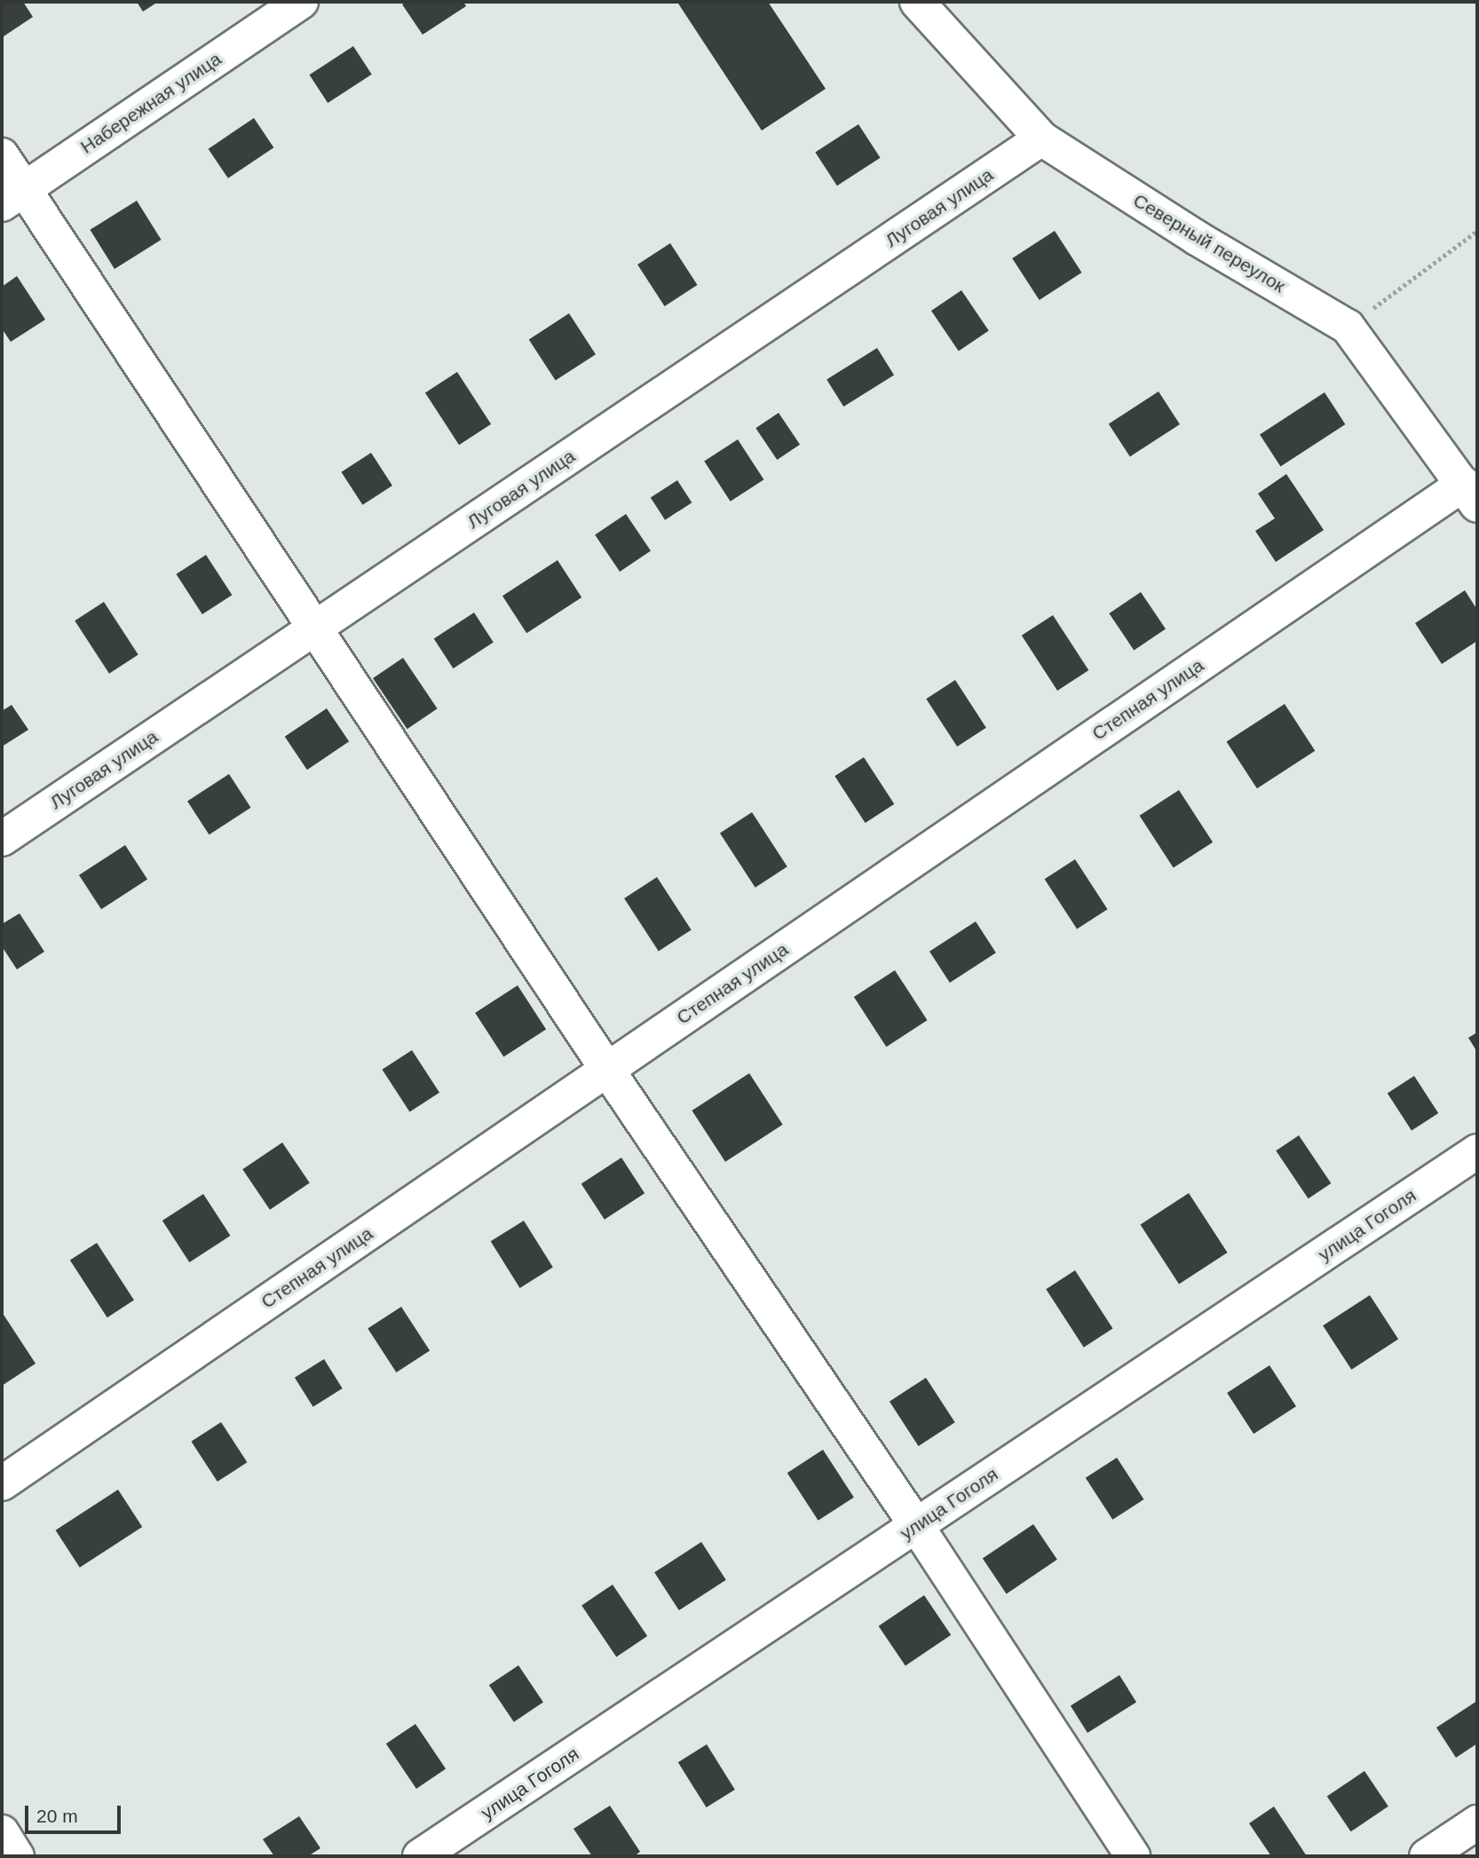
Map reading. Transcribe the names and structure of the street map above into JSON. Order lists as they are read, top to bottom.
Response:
{
  "streets": {
    "street": [
      "Набережная улица",
      "Луговая улица",
      "Северный переулок",
      "Степная улица",
      "улица Гоголя"
    ]
  },
  "crossings": [
    ["Луговая улица", "Северный переулок"],
    ["Северный переулок", "Степная улица"]
  ],
  "scale_bar": "20 m"
}
